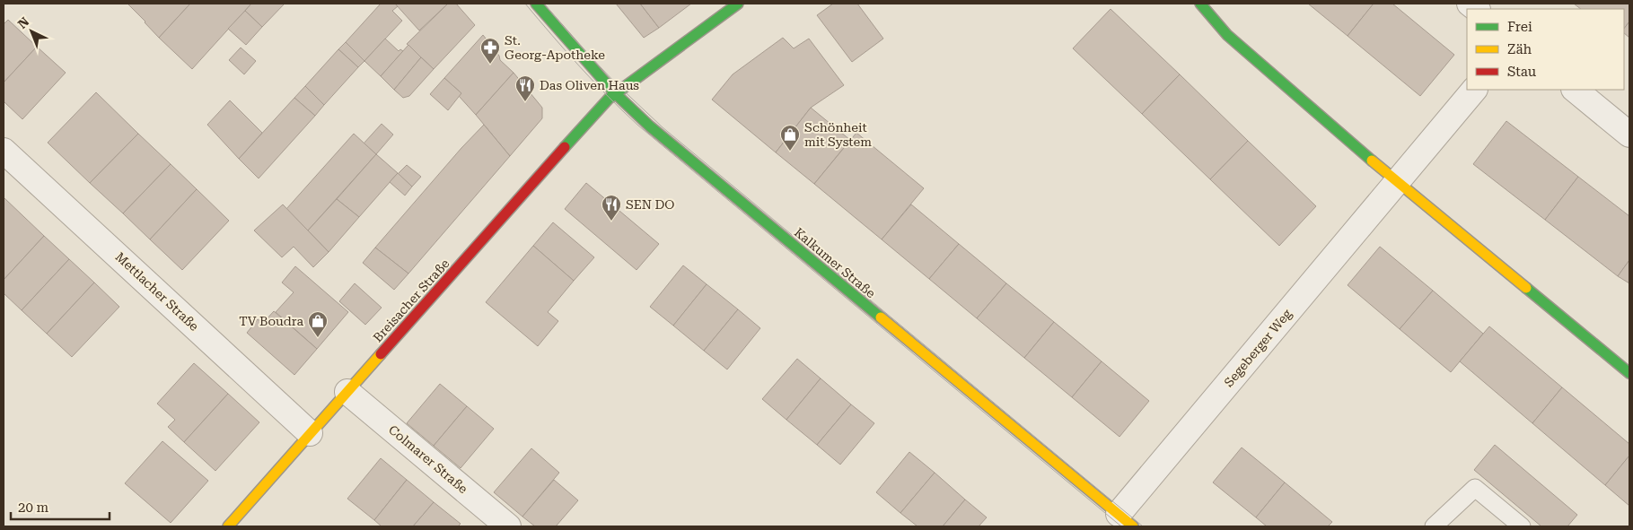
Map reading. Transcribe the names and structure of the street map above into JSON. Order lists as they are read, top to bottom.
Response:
{
  "streets": {
    "street": [
      "Kalkumer Straße",
      "Mettlacher Straße",
      "Breisacher Straße",
      "Segeberger Weg",
      "Colmarer Straße"
    ]
  },
  "crossings": [
    ["Kalkumer Straße", "Breisacher Straße"],
    ["Kalkumer Straße", "Segeberger Weg"],
    ["Mettlacher Straße", "Breisacher Straße"],
    ["Breisacher Straße", "Colmarer Straße"]
  ],
  "places": {
    "pharmacy": ["St. Georg-Apotheke"],
    "restaurant": ["Das Oliven Haus", "SEN DO"],
    "shop": ["Schönheit mit System", "TV Boudra"]
  },
  "legend": ["Frei", "Zäh", "Stau"],
  "scale_bar": "20 m",
  "north": "top left"
}
